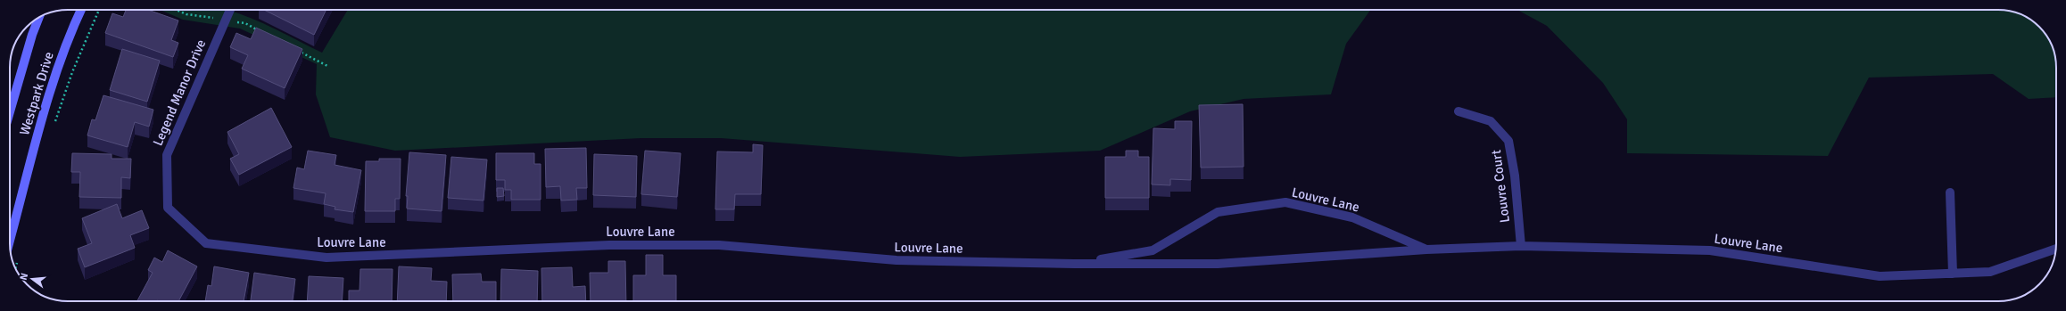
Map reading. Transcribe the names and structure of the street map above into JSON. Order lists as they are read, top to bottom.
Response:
{
  "streets": {
    "main road": ["Westpark Drive"],
    "street": ["Legend Manor Drive", "Louvre Court", "Louvre Lane"]
  },
  "crossings": [
    ["Legend Manor Drive", "Louvre Lane"],
    ["Louvre Court", "Louvre Lane"]
  ],
  "north": "left"
}
